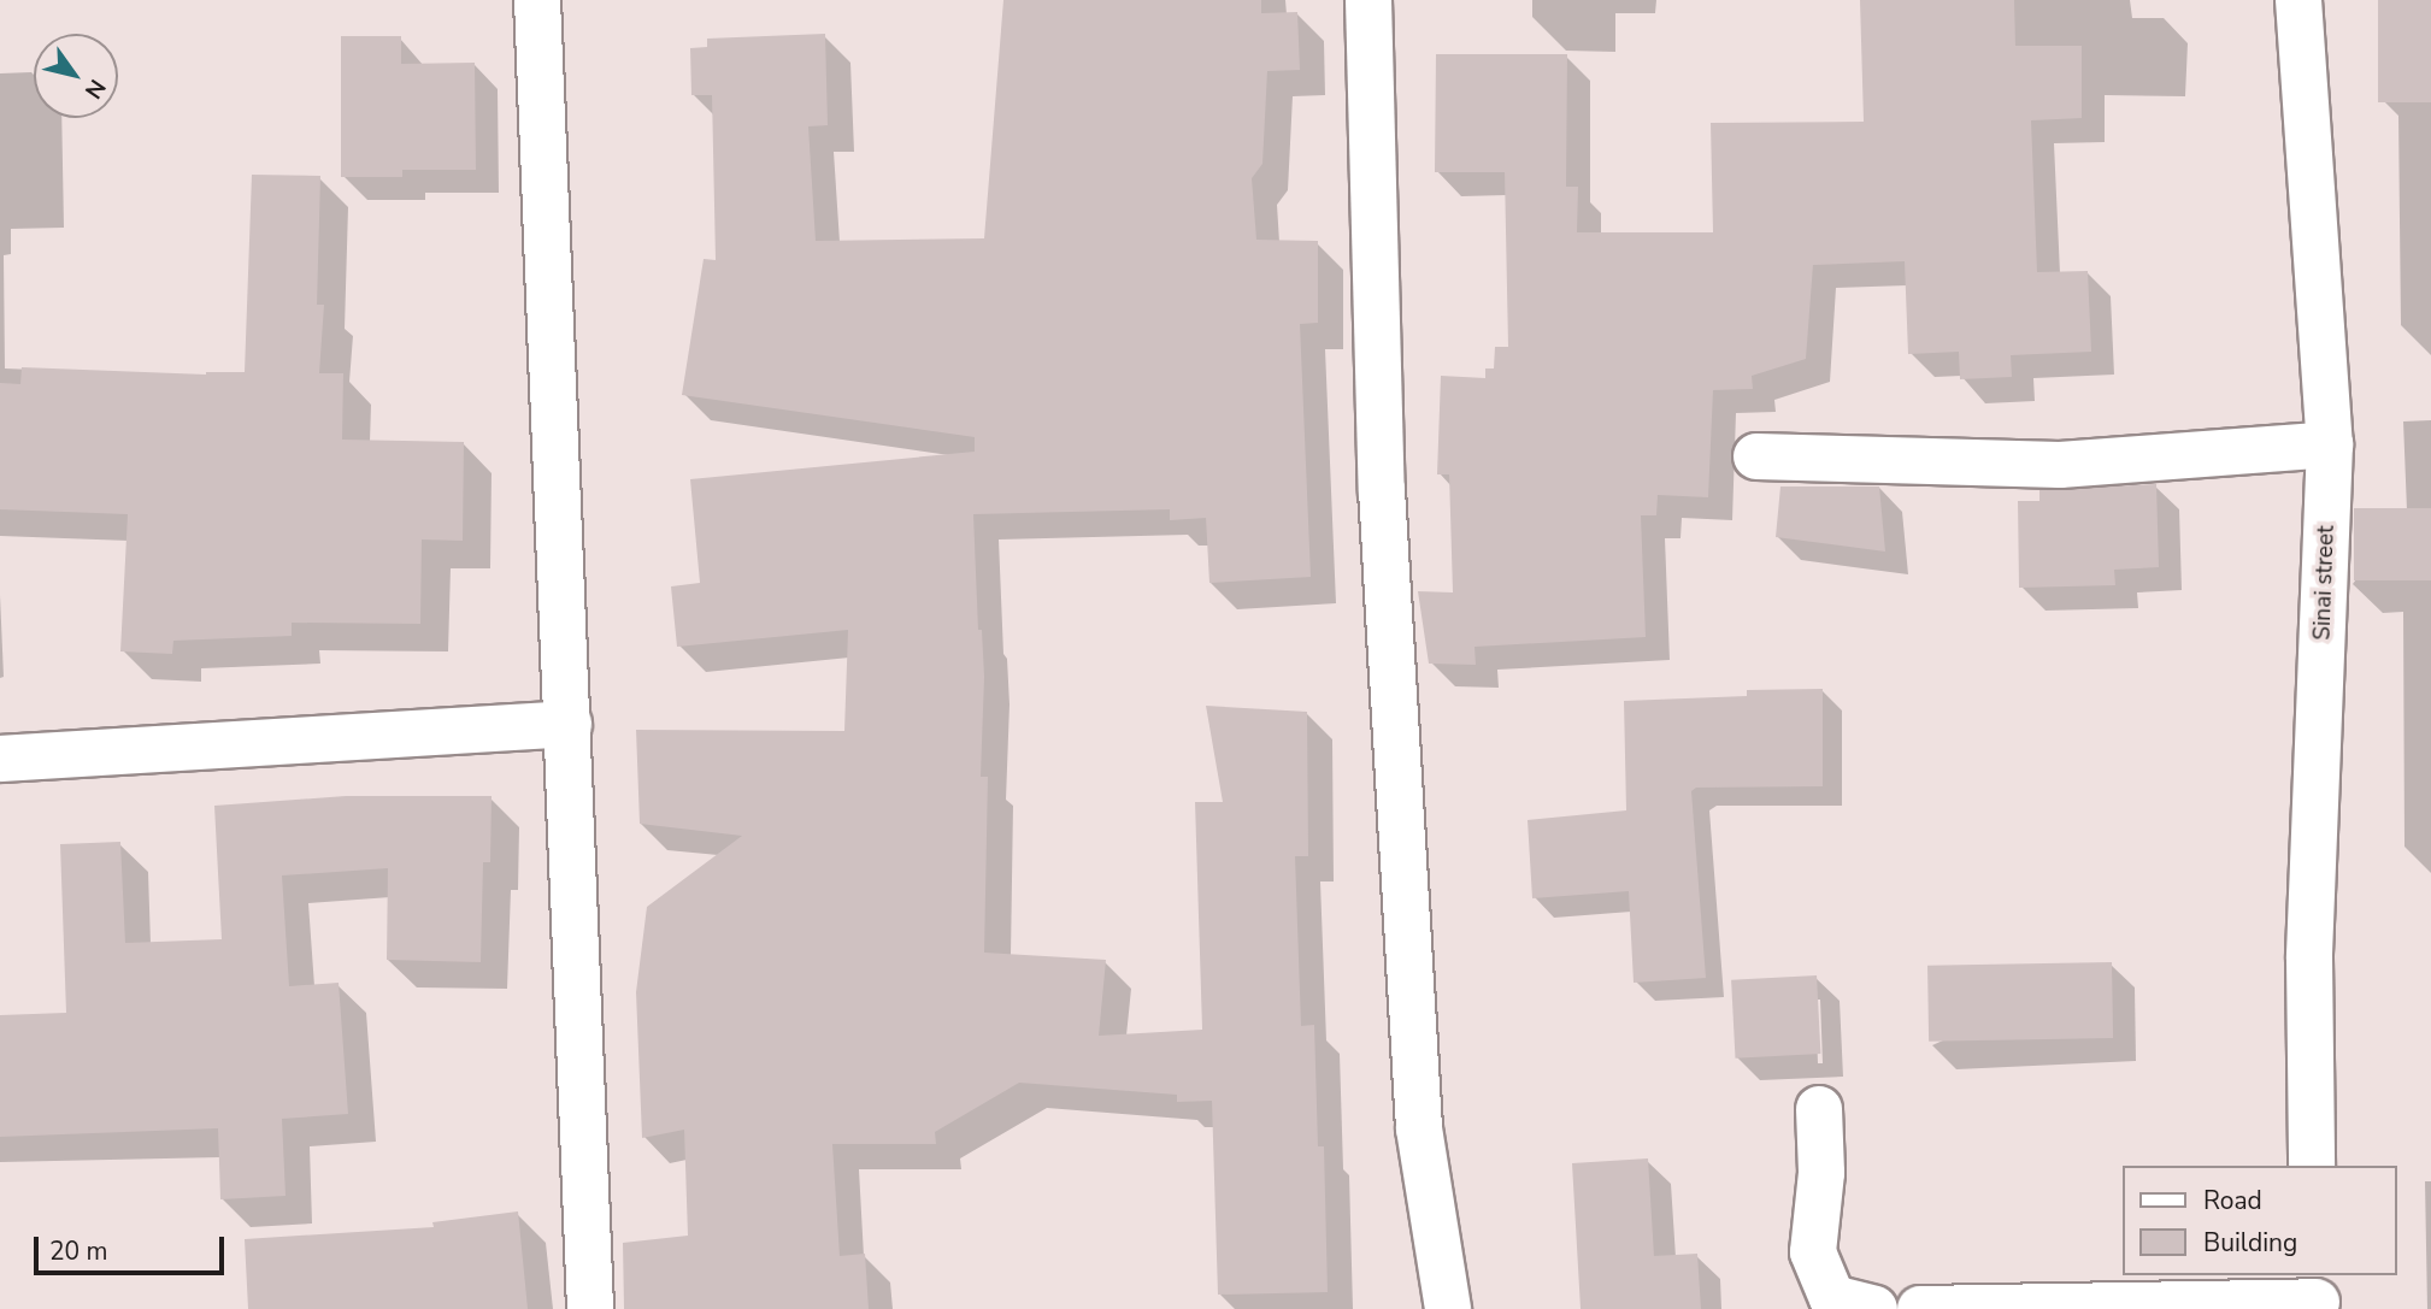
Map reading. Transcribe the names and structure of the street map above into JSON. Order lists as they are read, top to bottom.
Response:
{
  "streets": {
    "street": ["Sinai street"]
  },
  "legend": ["Road", "Building"],
  "scale_bar": "20 m",
  "north": "bottom right"
}
